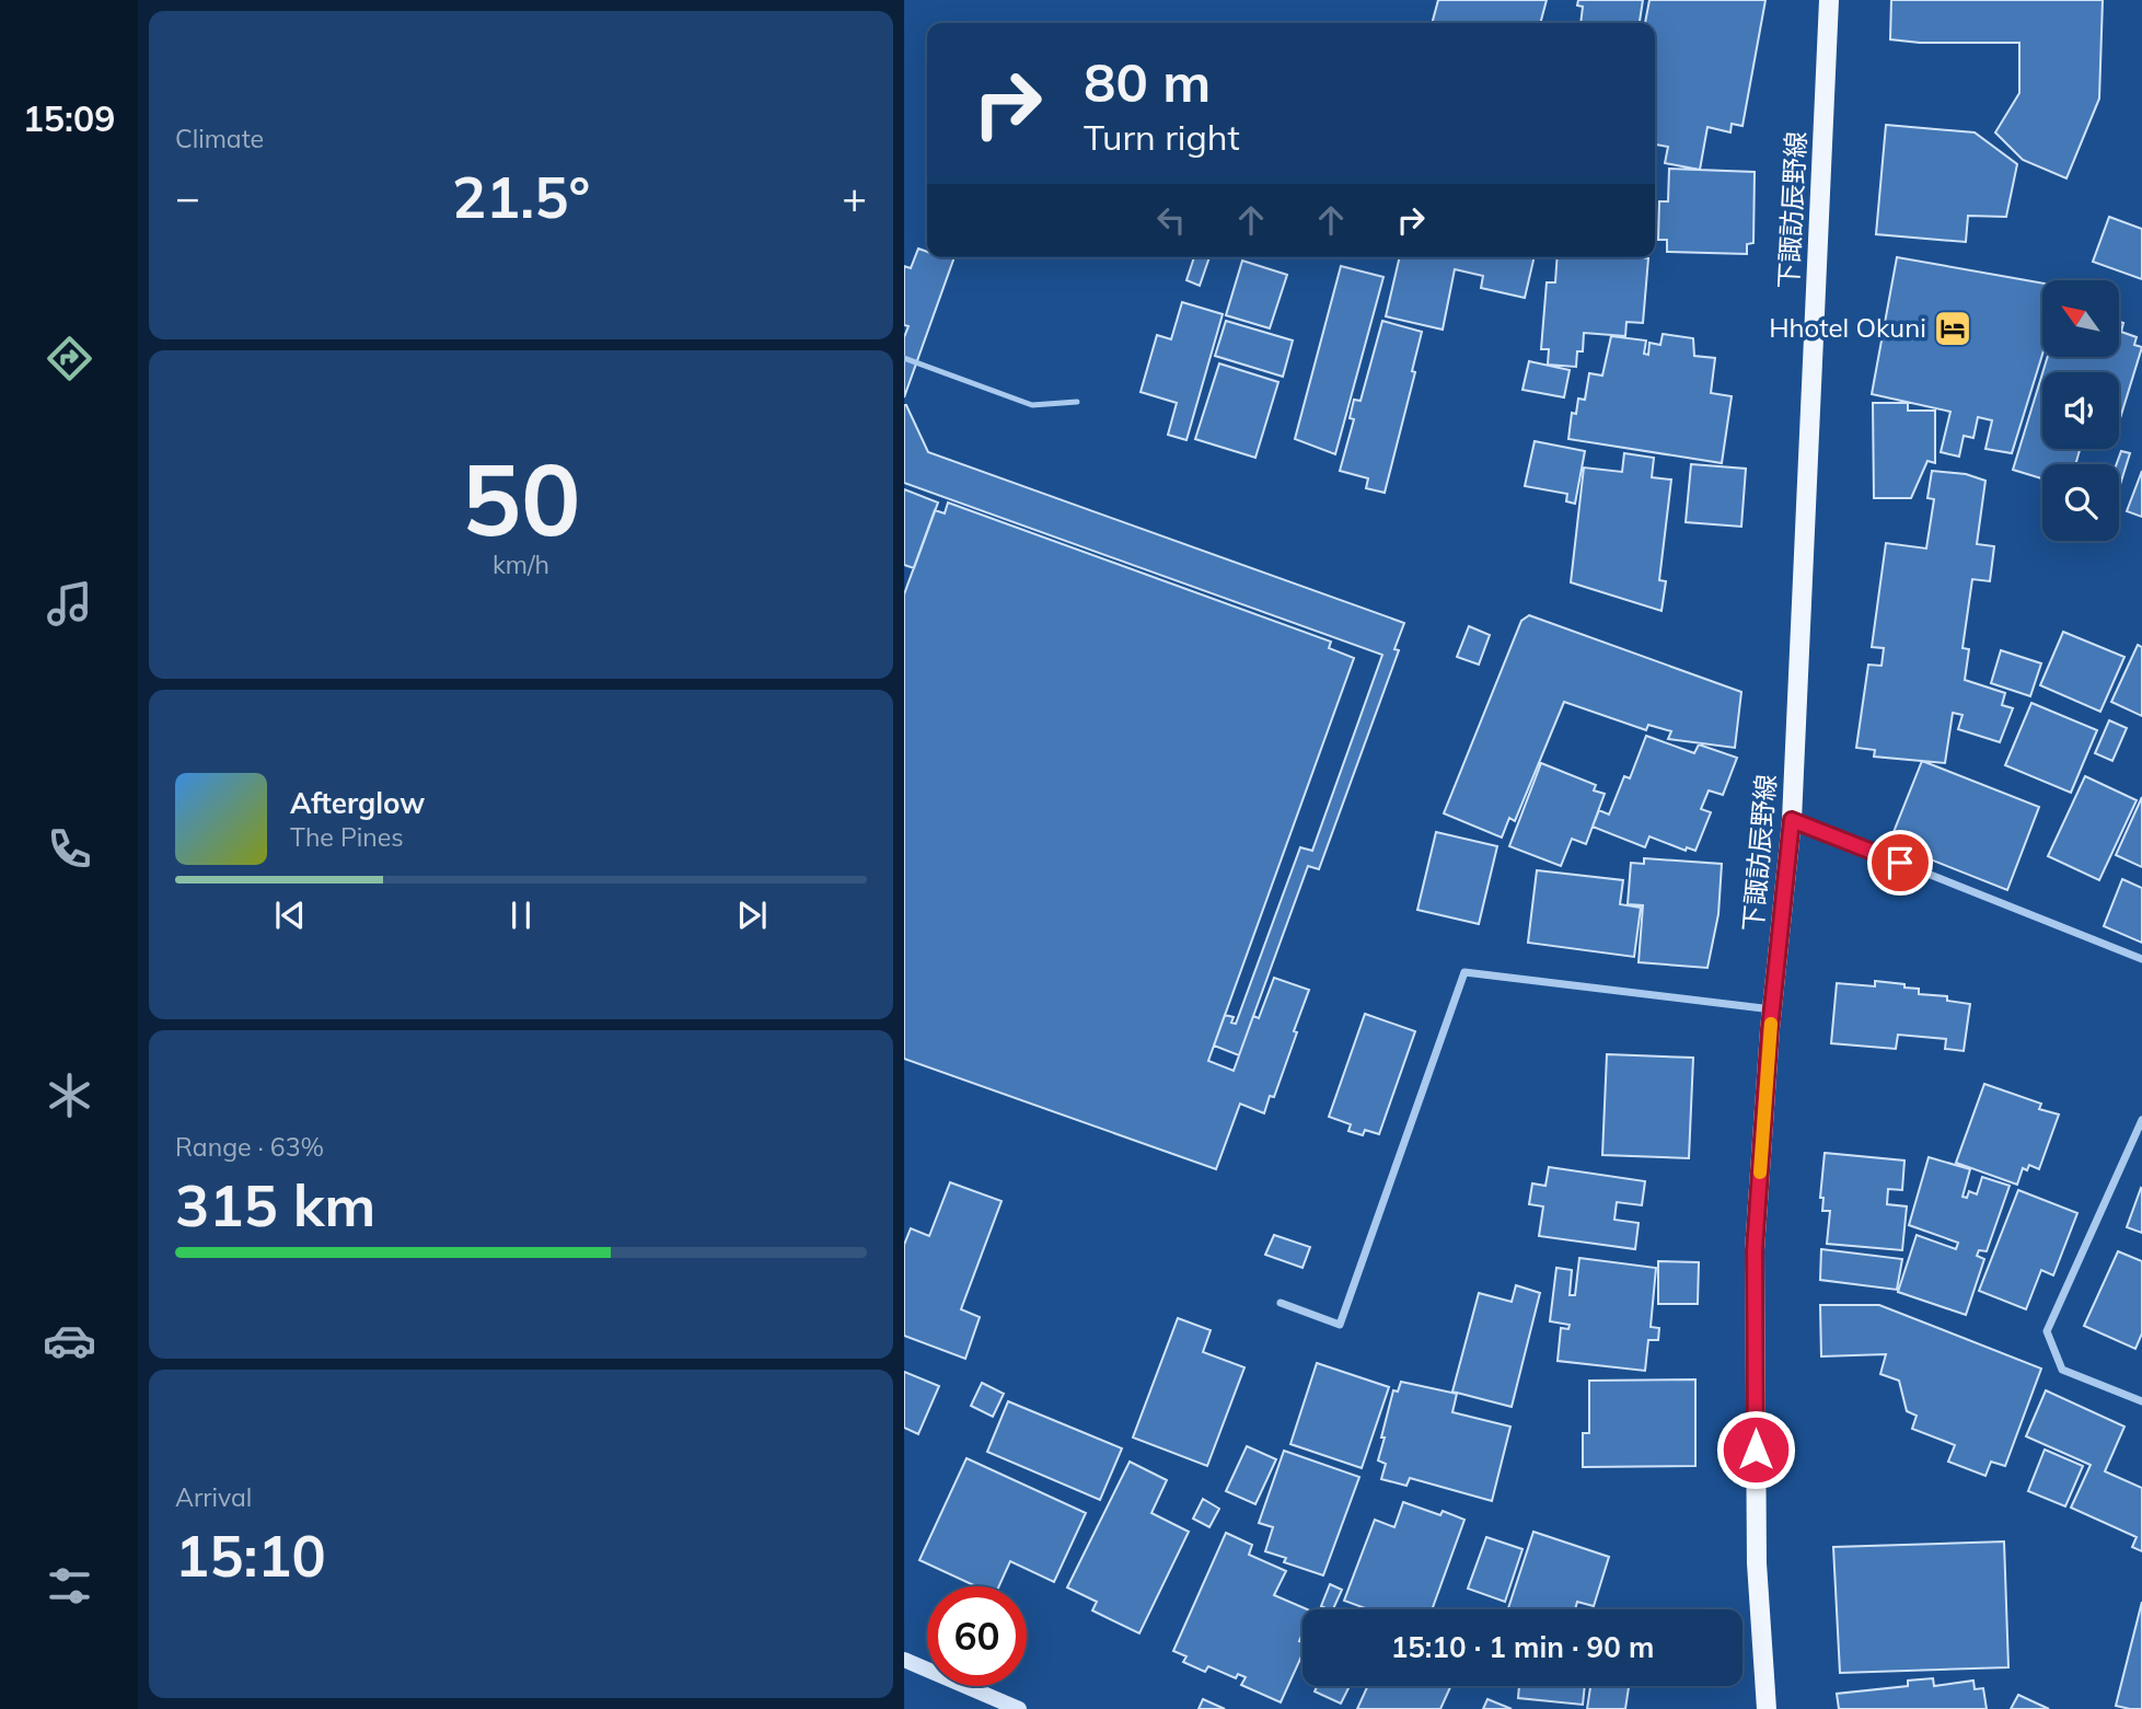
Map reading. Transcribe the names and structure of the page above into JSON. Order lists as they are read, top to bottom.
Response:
{
  "streets": {
    "main road": ["下諏訪辰野線"]
  },
  "places": {
    "hotel": ["Hhotel Okuni"]
  },
  "north": "top left",
  "page": {
    "tabs": "15:09",
    "tile": [
      "Climate",
      ["50", "km/h"],
      ["Range · 63%", "315 km"],
      ["Arrival", "15:10"]
    ],
    "turn": ["80 m", "Turn right"],
    "heat": ["−", "21.5°", "+"],
    "song": ["Afterglow", "The Pines"],
    "limit": "60",
    "trip": "15:10 · 1 min · 90 m"
  }
}
